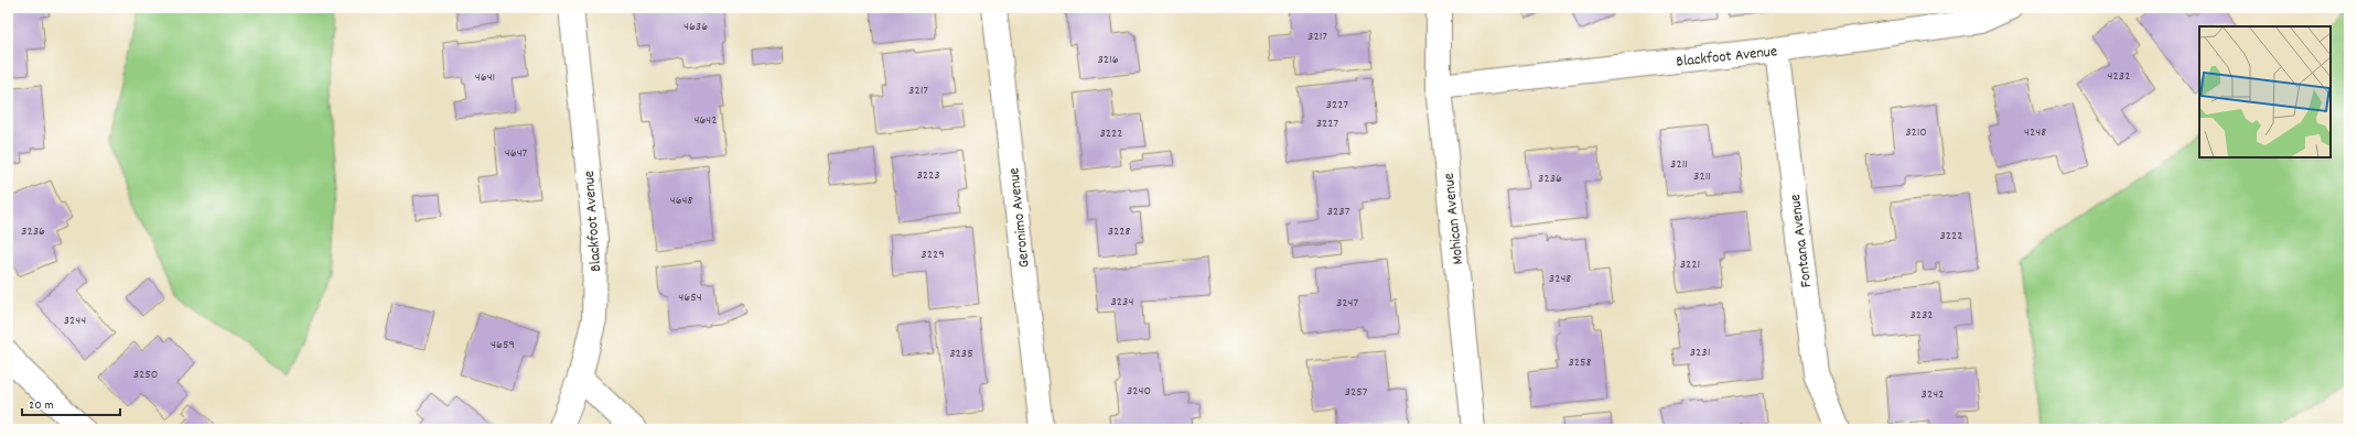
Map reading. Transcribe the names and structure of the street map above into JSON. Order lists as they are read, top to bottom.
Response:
{
  "streets": {
    "street": [
      "Blackfoot Avenue",
      "Geronimo Avenue",
      "Mohican Avenue",
      "Fontana Avenue"
    ]
  },
  "crossings": [
    ["Blackfoot Avenue", "Mohican Avenue"],
    ["Blackfoot Avenue", "Fontana Avenue"]
  ],
  "house_numbers": [
    "4636",
    "3217",
    "3216",
    "4232",
    "4641",
    "3217",
    "3227",
    "4642",
    "3227",
    "3210",
    "4248",
    "3222",
    "4647",
    "3211",
    "3223",
    "3211",
    "3236",
    "4648",
    "3237",
    "3236",
    "3228",
    "3222",
    "3229",
    "3221",
    "3248",
    "4654",
    "3234",
    "3247",
    "3232",
    "3244",
    "4659",
    "3231",
    "3235",
    "3258",
    "3250",
    "3240",
    "3257",
    "3242"
  ],
  "scale_bar": "20 m"
}
